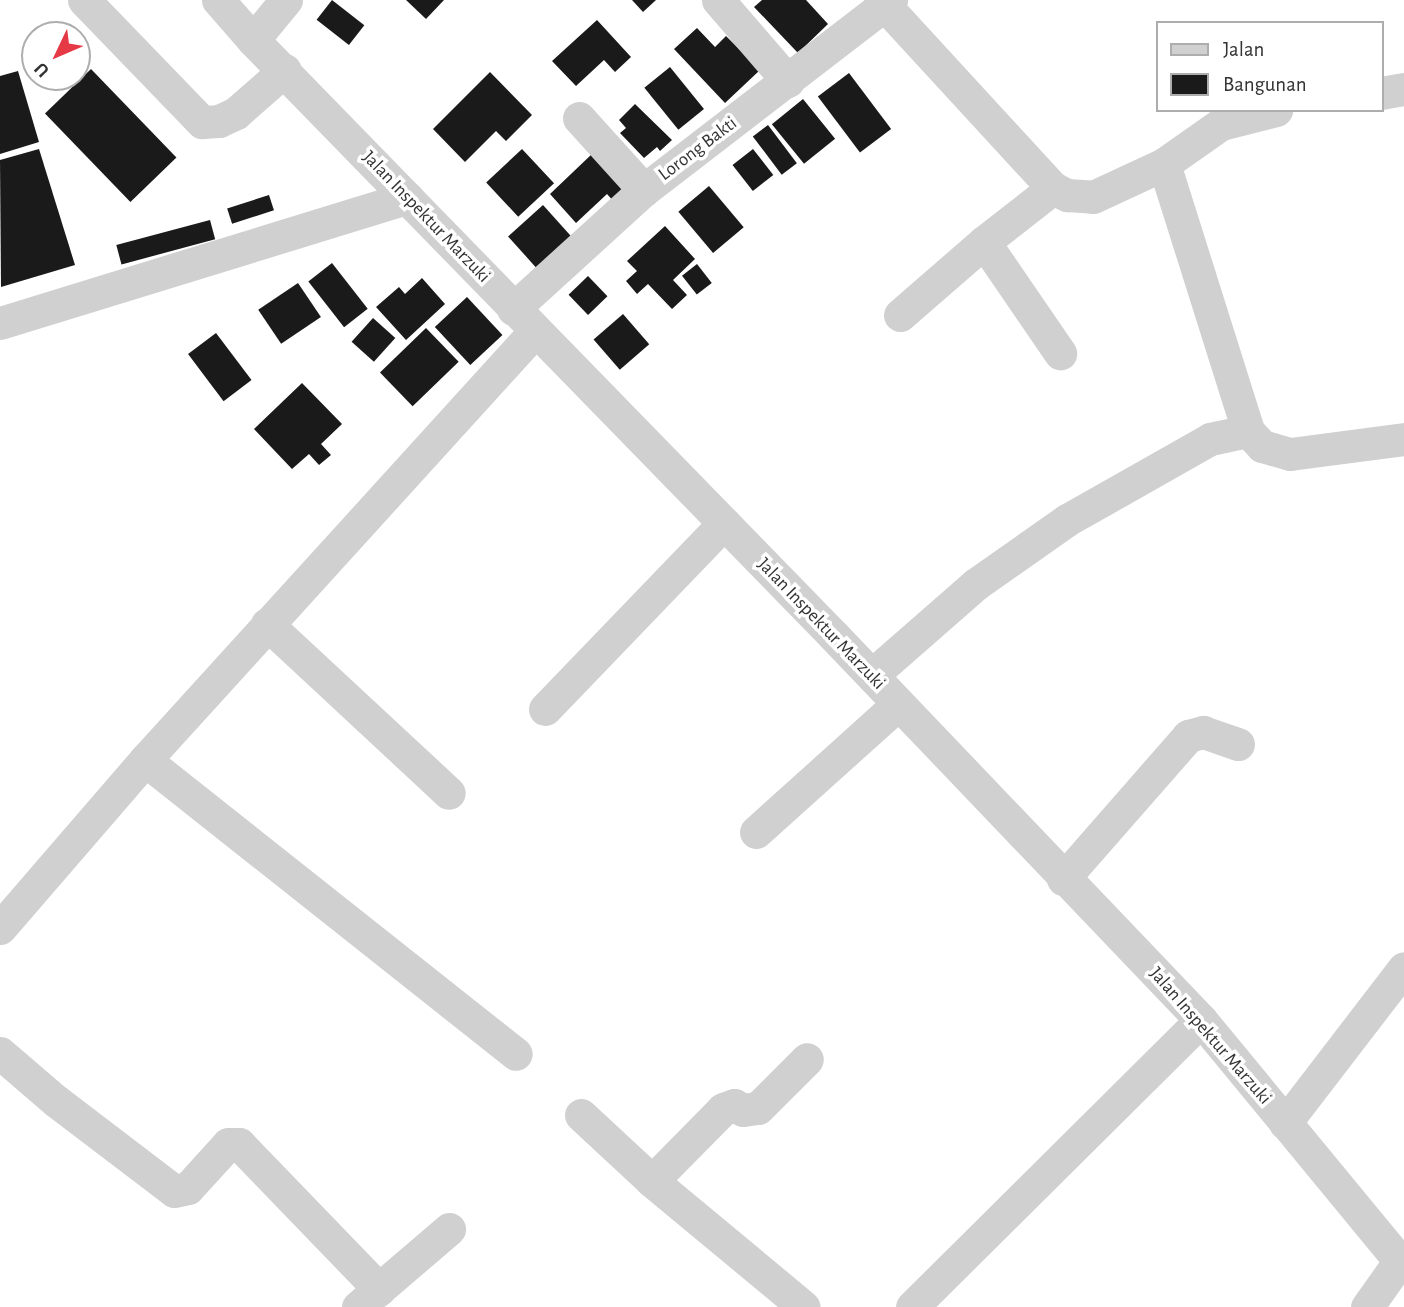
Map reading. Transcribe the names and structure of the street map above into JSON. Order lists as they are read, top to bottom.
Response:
{
  "streets": {
    "street": ["Lorong Bakti", "Jalan Inspektur Marzuki"]
  },
  "crossings": [
    ["Lorong Bakti", "Jalan Inspektur Marzuki"]
  ],
  "legend": ["Jalan", "Bangunan"],
  "north": "bottom left"
}
